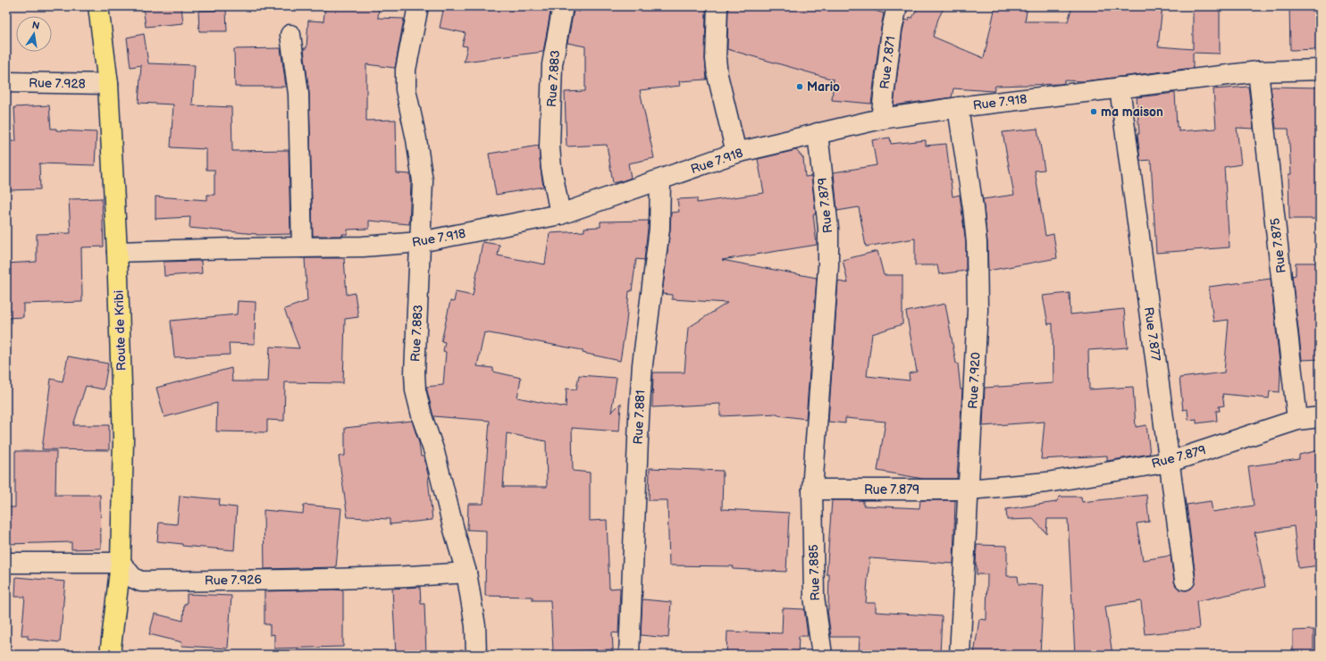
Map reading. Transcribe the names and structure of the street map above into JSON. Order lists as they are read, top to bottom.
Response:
{
  "streets": {
    "main road": ["Route de Kribi"],
    "street": [
      "Rue 7.871",
      "Rue 7.883",
      "Rue 7.928",
      "Rue 7.918",
      "Rue 7.879",
      "Rue 7.875",
      "Rue 7.877",
      "Rue 7.920",
      "Rue 7.881",
      "Rue 7.885",
      "Rue 7.926"
    ]
  },
  "crossings": [
    ["Rue 7.871", "Rue 7.918"],
    ["Rue 7.883", "Rue 7.918"],
    ["Rue 7.883", "Rue 7.926"],
    ["Rue 7.928", "Route de Kribi"],
    ["Rue 7.918", "Rue 7.879"],
    ["Rue 7.918", "Rue 7.875"],
    ["Rue 7.918", "Route de Kribi"],
    ["Rue 7.918", "Rue 7.877"],
    ["Rue 7.918", "Rue 7.920"],
    ["Rue 7.918", "Rue 7.881"],
    ["Rue 7.879", "Rue 7.875"],
    ["Rue 7.879", "Rue 7.877"],
    ["Rue 7.879", "Rue 7.920"],
    ["Rue 7.879", "Rue 7.885"],
    ["Route de Kribi", "Rue 7.926"]
  ],
  "places": ["Mario", "ma maison"],
  "north": "top"
}
